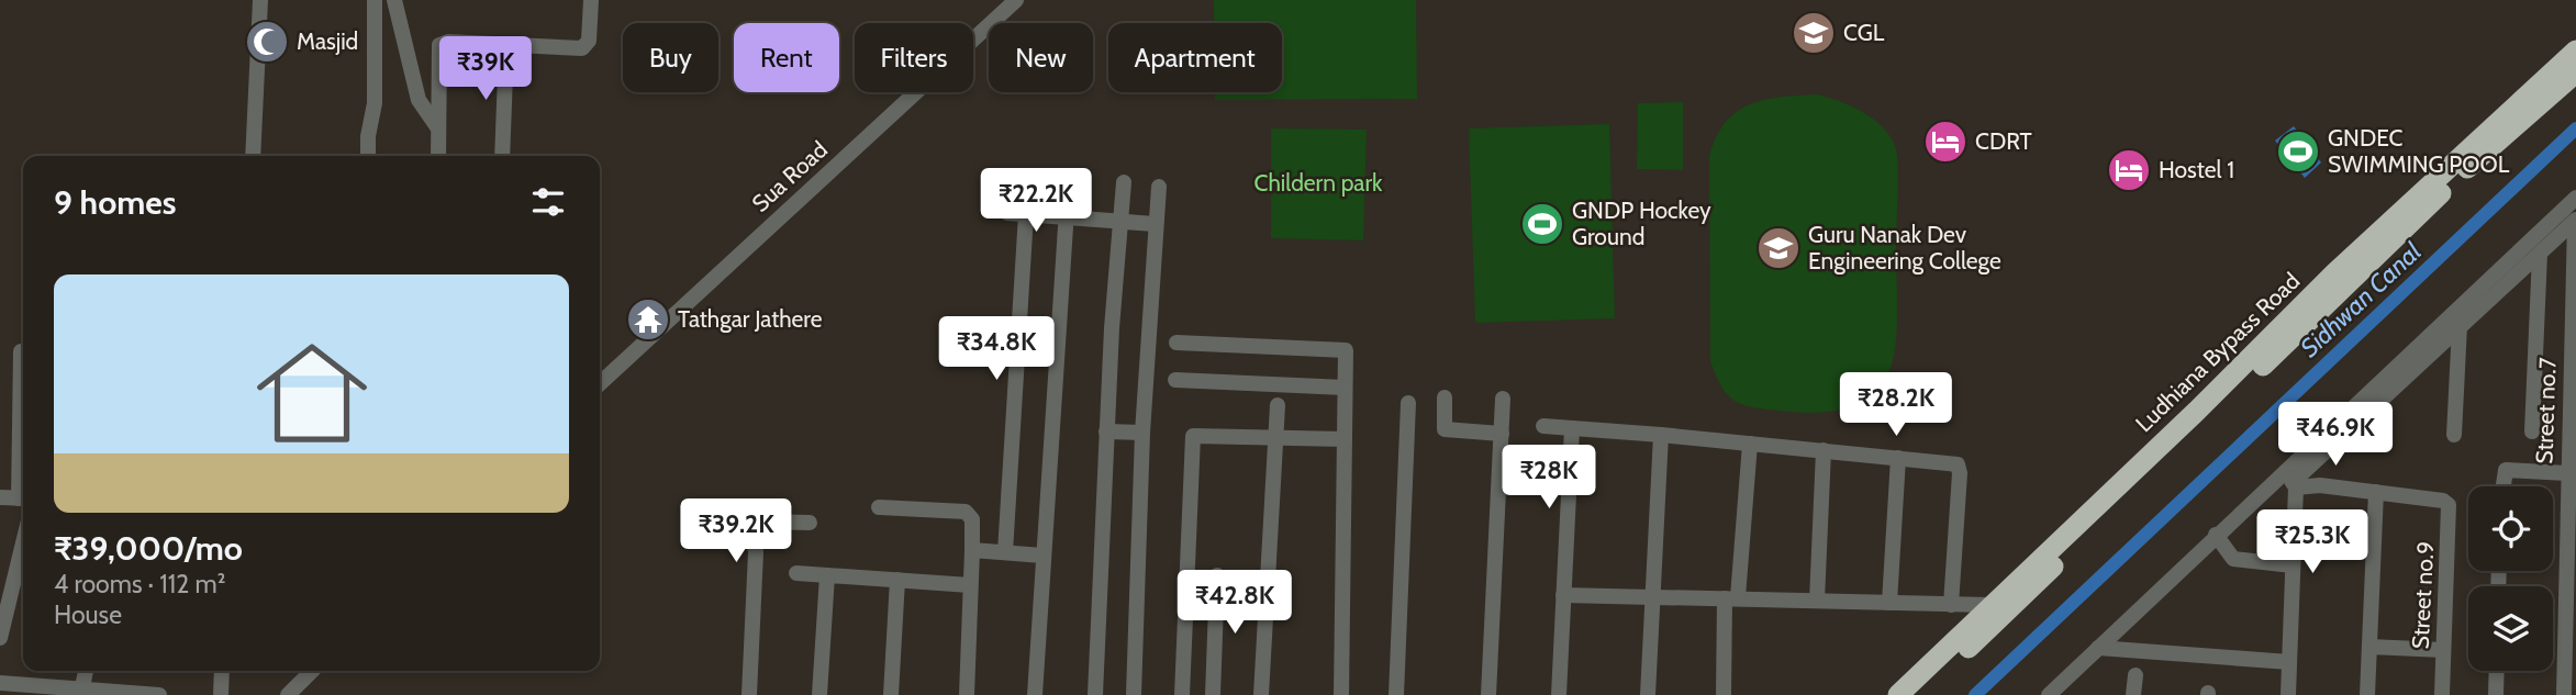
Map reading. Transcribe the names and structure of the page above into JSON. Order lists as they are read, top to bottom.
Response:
{
  "streets": {
    "highway": ["Ludhiana Bypass Road"],
    "street": ["Sua Road", "Street no.7", "Street no.9"]
  },
  "water": ["Sidhwan Canal"],
  "parks": ["Childern park"],
  "places": {
    "school or university": ["CGL", "Guru Nanak Dev Engineering College"],
    "mosque": ["Masjid"],
    "hotel": ["CDRT", "Hostel 1"],
    "sports": ["GNDEC SWIMMING POOL", "GNDP Hockey Ground"],
    "temple": ["Tathgar Jathere"]
  },
  "page": {
    "chip": [
      "Buy",
      "Rent",
      "Filters",
      "New",
      "Apartment"
    ],
    "price": [
      "₹39K",
      "₹22.2K",
      "₹34.8K",
      "₹28.2K",
      "₹46.9K",
      "₹28K",
      "₹39.2K",
      "₹25.3K",
      "₹42.8K"
    ],
    "heading": "9 homes",
    "list": [
      {
        "name": "₹39,000/mo",
        "note": "4 rooms · 112 m² · House"
      }
    ]
  }
}
